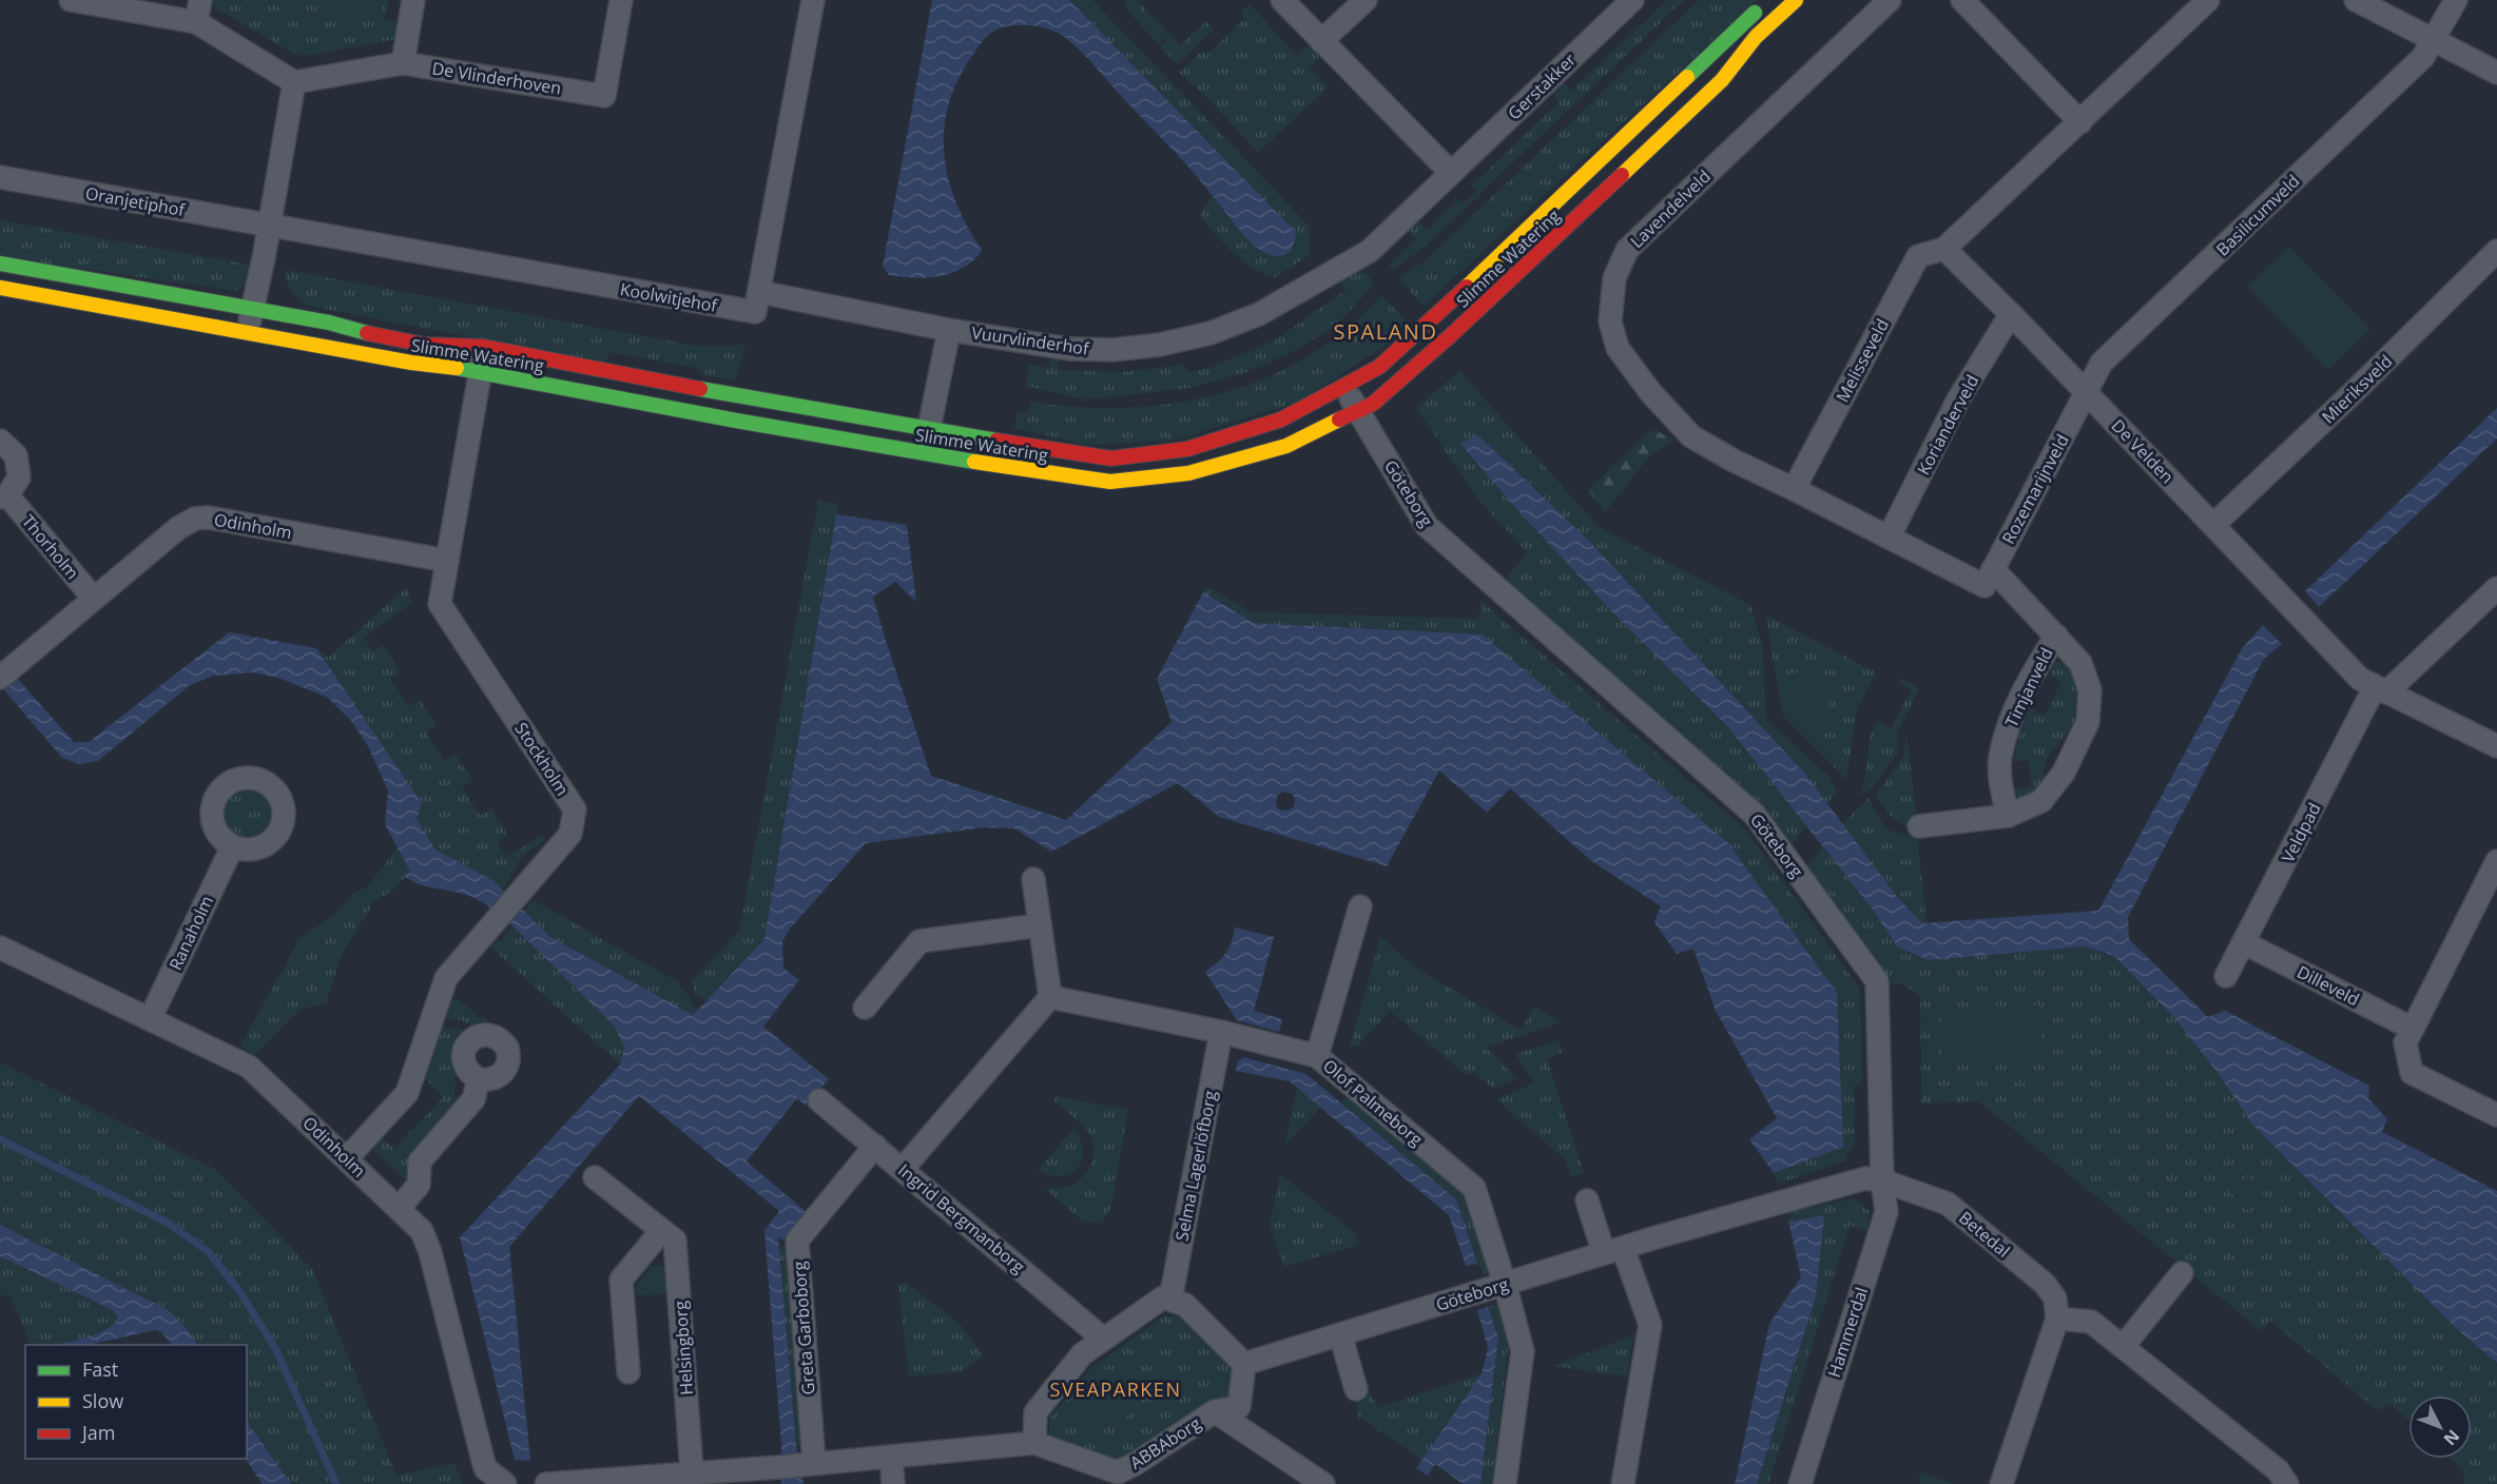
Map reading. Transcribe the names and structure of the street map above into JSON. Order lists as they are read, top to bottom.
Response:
{
  "streets": {
    "street": [
      "De Vlinderhoven",
      "Gerstakker",
      "Oranjetiphof",
      "Lavendelveld",
      "Basilicumveld",
      "Slimme Watering",
      "Koolwitjehof",
      "Vuurvlinderhof",
      "Melisseveld",
      "Mieriksveld",
      "Korianderveld",
      "De Velden",
      "Rozemarijnveld",
      "Göteborg",
      "Odinholm",
      "Thorholm",
      "Timjanveld",
      "Stockholm",
      "Veldpad",
      "Ranaholm",
      "Dilleveld",
      "Olof Palmeborg",
      "Selma Lagerlöfborg",
      "Ingrid Bergmanborg",
      "Betedal",
      "Greta Garboborg",
      "Hammerdal",
      "Helsingborg",
      "ABBAborg"
    ]
  },
  "crossings": [
    ["Gerstakker", "Vuurvlinderhof"],
    ["Oranjetiphof", "Koolwitjehof"],
    ["Lavendelveld", "Melisseveld"],
    ["Lavendelveld", "Korianderveld"],
    ["Lavendelveld", "Rozemarijnveld"],
    ["Lavendelveld", "Timjanveld"],
    ["Basilicumveld", "De Velden"],
    ["Basilicumveld", "Rozemarijnveld"],
    ["Slimme Watering", "Vuurvlinderhof"],
    ["Slimme Watering", "Göteborg"],
    ["Slimme Watering", "Stockholm"],
    ["Koolwitjehof", "Vuurvlinderhof"],
    ["Melisseveld", "De Velden"],
    ["Mieriksveld", "De Velden"],
    ["Korianderveld", "De Velden"],
    ["De Velden", "Rozemarijnveld"],
    ["De Velden", "Veldpad"],
    ["Rozemarijnveld", "Timjanveld"],
    ["Göteborg", "Olof Palmeborg"],
    ["Göteborg", "Betedal"],
    ["Göteborg", "Hammerdal"],
    ["Göteborg", "ABBAborg"],
    ["Odinholm", "Thorholm"],
    ["Odinholm", "Stockholm"],
    ["Odinholm", "Ranaholm"],
    ["Veldpad", "Dilleveld"],
    ["Olof Palmeborg", "Selma Lagerlöfborg"],
    ["Ingrid Bergmanborg", "Greta Garboborg"],
    ["Betedal", "Hammerdal"]
  ],
  "districts": ["SPALAND", "SVEAPARKEN"],
  "legend": ["Fast", "Slow", "Jam"],
  "north": "bottom right"
}
